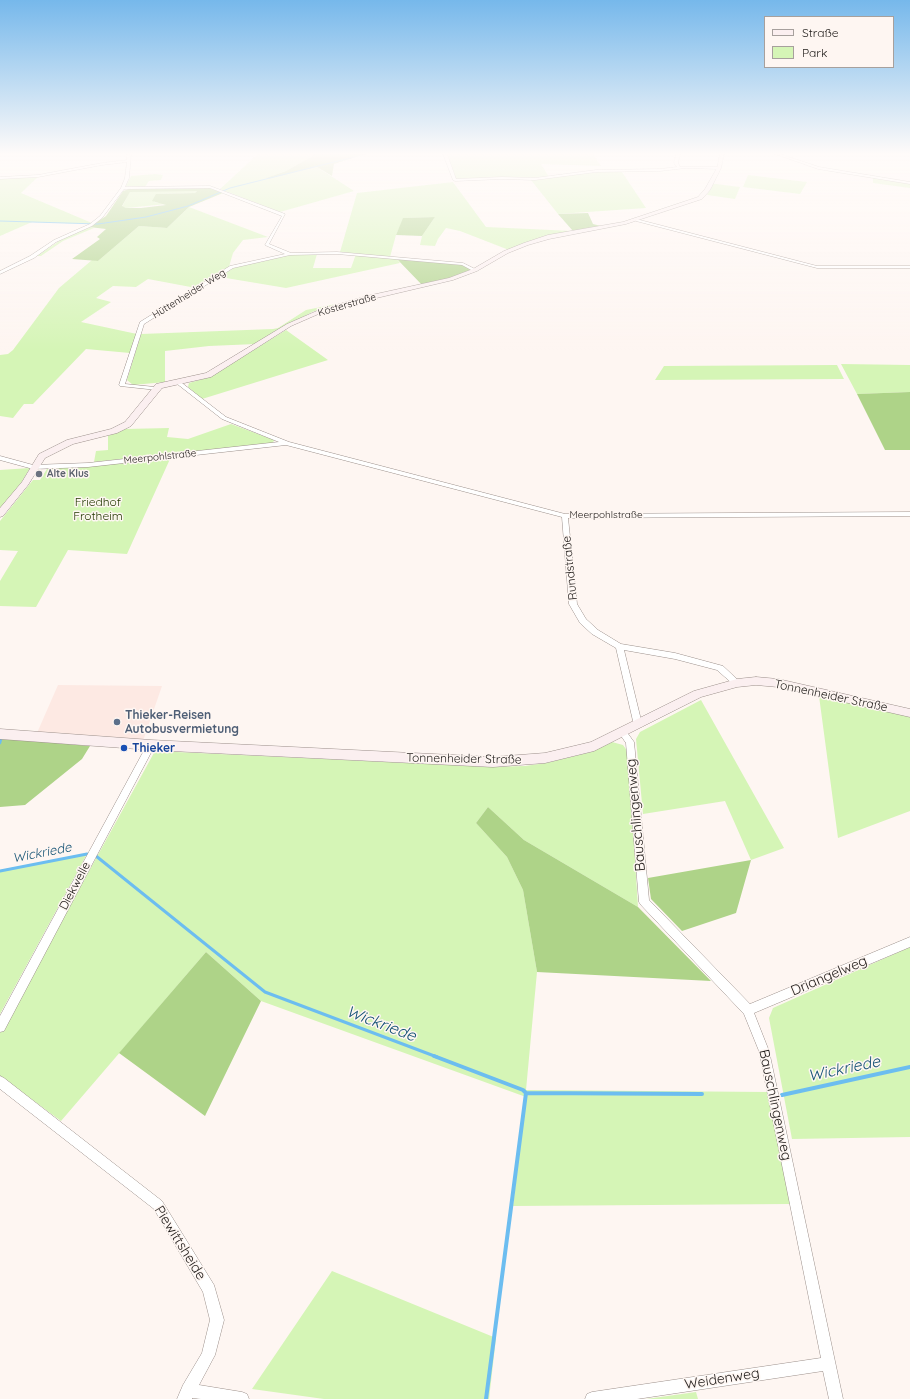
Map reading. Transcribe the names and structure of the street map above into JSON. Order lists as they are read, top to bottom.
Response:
{
  "streets": {
    "main road": ["Kösterstraße", "Tonnenheider Straße"],
    "street": [
      "Hüttenheider Weg",
      "Meerpohlstraße",
      "Rundstraße",
      "Bauschlingenweg",
      "Diekwelle",
      "Driangelweg",
      "Piewittsheide",
      "Weidenweg"
    ]
  },
  "crossings": [
    ["Hüttenheider Weg", "Kösterstraße"],
    ["Kösterstraße", "Meerpohlstraße"],
    ["Meerpohlstraße", "Rundstraße"],
    ["Rundstraße", "Tonnenheider Straße"],
    ["Tonnenheider Straße", "Bauschlingenweg"],
    ["Tonnenheider Straße", "Diekwelle"],
    ["Bauschlingenweg", "Driangelweg"],
    ["Bauschlingenweg", "Weidenweg"]
  ],
  "water": ["Wickriede"],
  "parks": ["Friedhof Frotheim"],
  "places": ["Alte Klus", "Thieker-Reisen Autobusvermietung", "Thieker"],
  "legend": ["Straße", "Park"]
}
